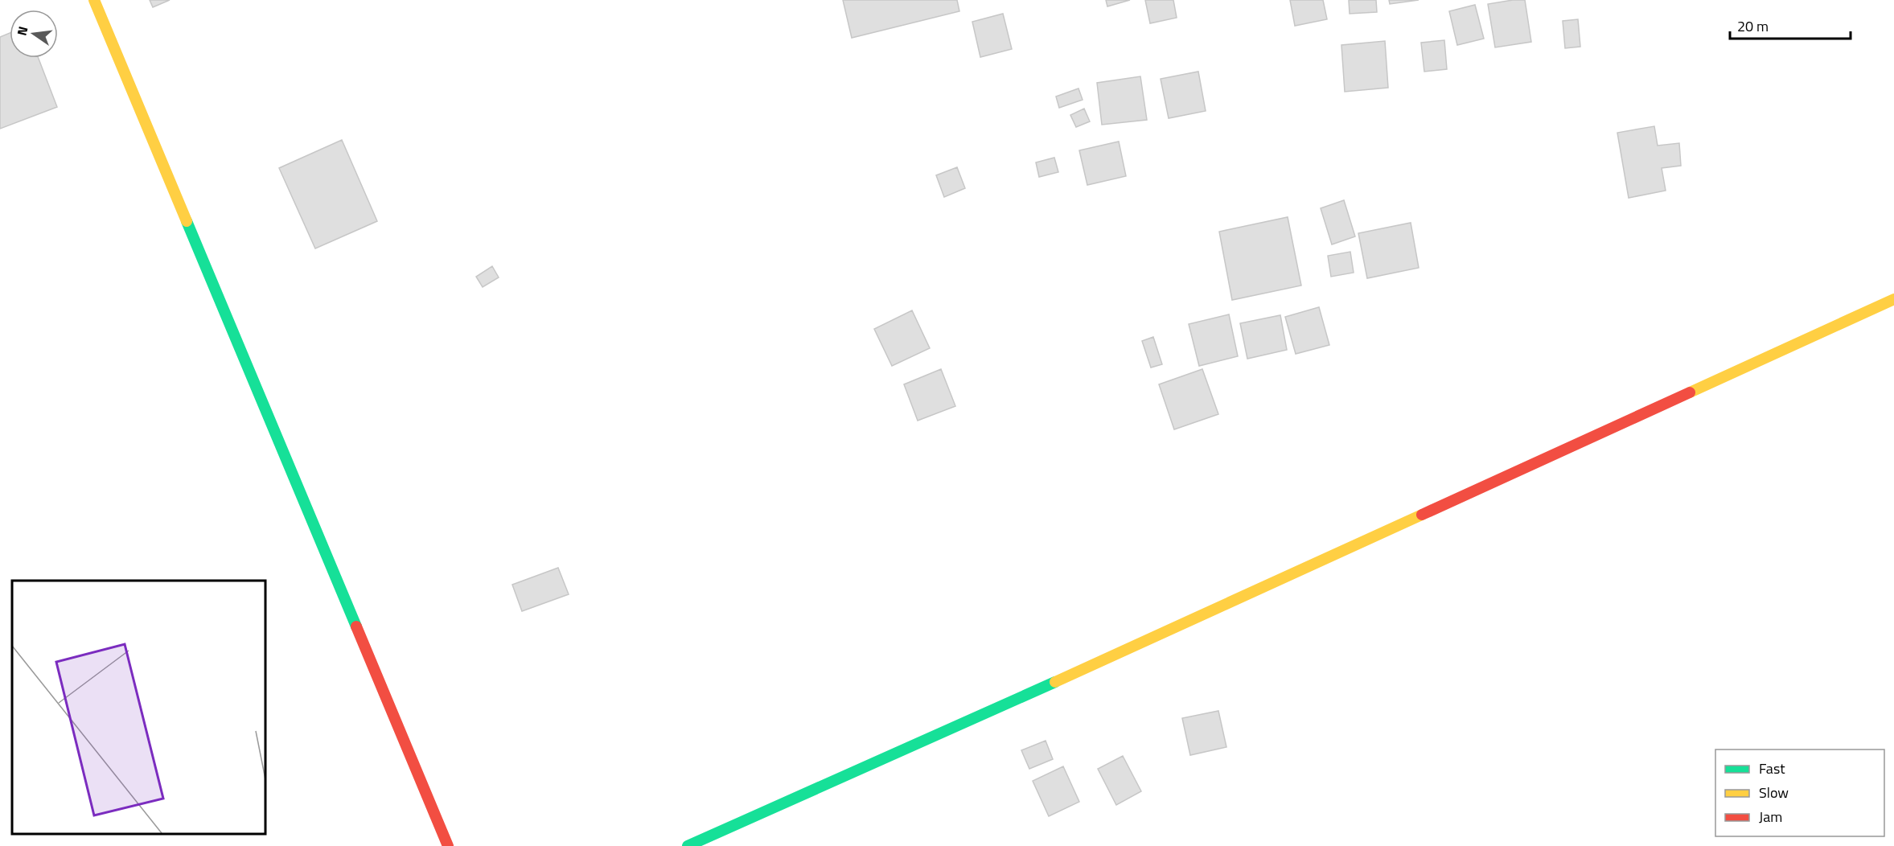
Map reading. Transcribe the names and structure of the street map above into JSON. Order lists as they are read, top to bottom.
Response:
{
  "legend": ["Fast", "Slow", "Jam"],
  "scale_bar": "20 m",
  "north": "left"
}
